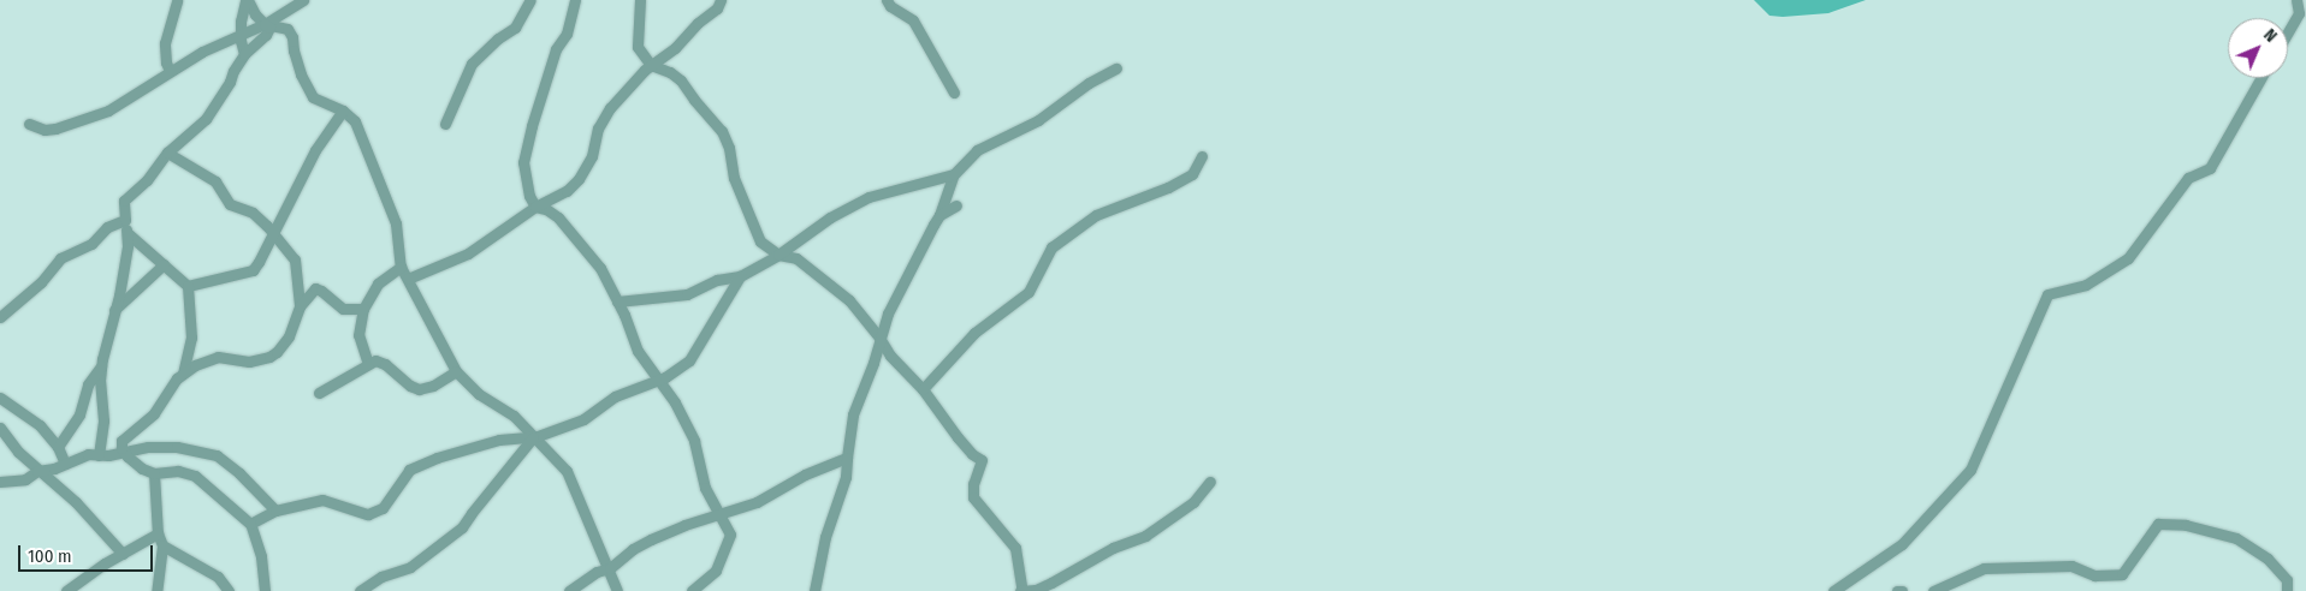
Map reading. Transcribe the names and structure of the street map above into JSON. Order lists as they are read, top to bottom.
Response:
{
  "scale_bar": "100 m",
  "north": "top right"
}
